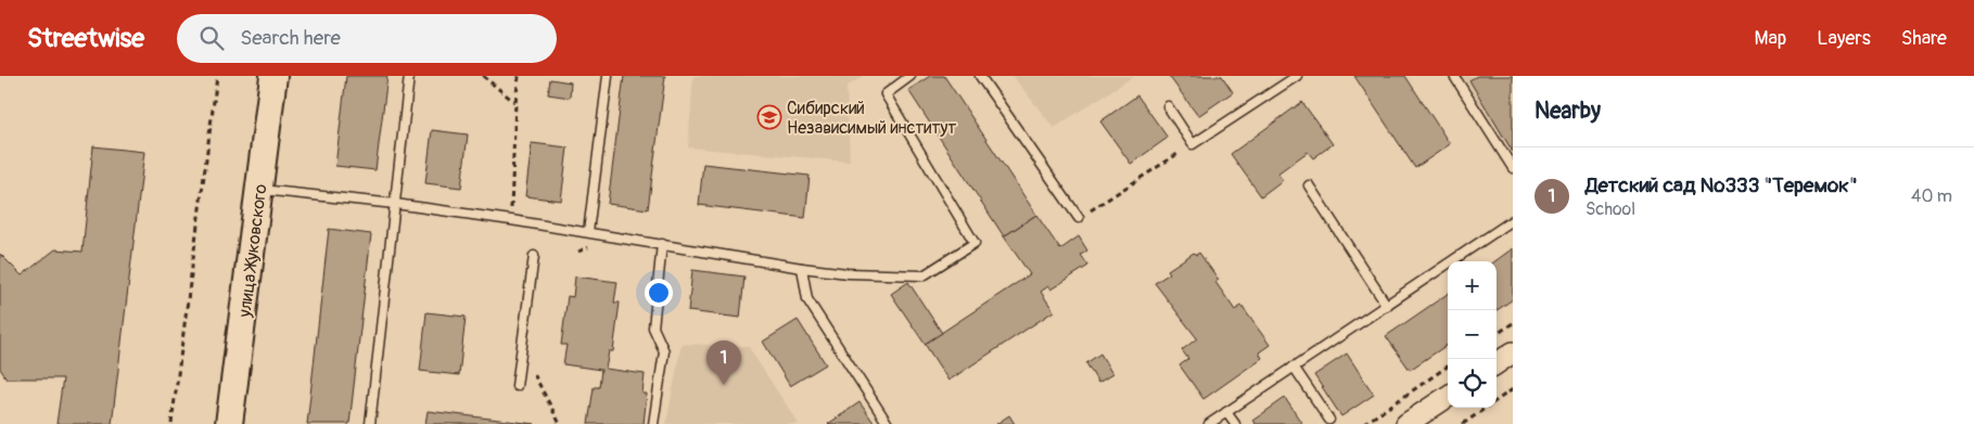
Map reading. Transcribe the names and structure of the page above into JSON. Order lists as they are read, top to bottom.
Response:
{
  "streets": {
    "main road": ["улица Жуковского"]
  },
  "places": {
    "school or university": ["Сибирский Независимый институт"]
  },
  "page": {
    "header": "Streetwise",
    "search": "Search here",
    "nav": ["Map", "Layers", "Share"],
    "heading": "Nearby",
    "list": [
      {
        "mark": "1",
        "name": "Детский сад №333 \"Теремок\"",
        "note": "School",
        "value": "40 m"
      }
    ],
    "map_buttons": ["+", "−"],
    "pins": "1"
  }
}
